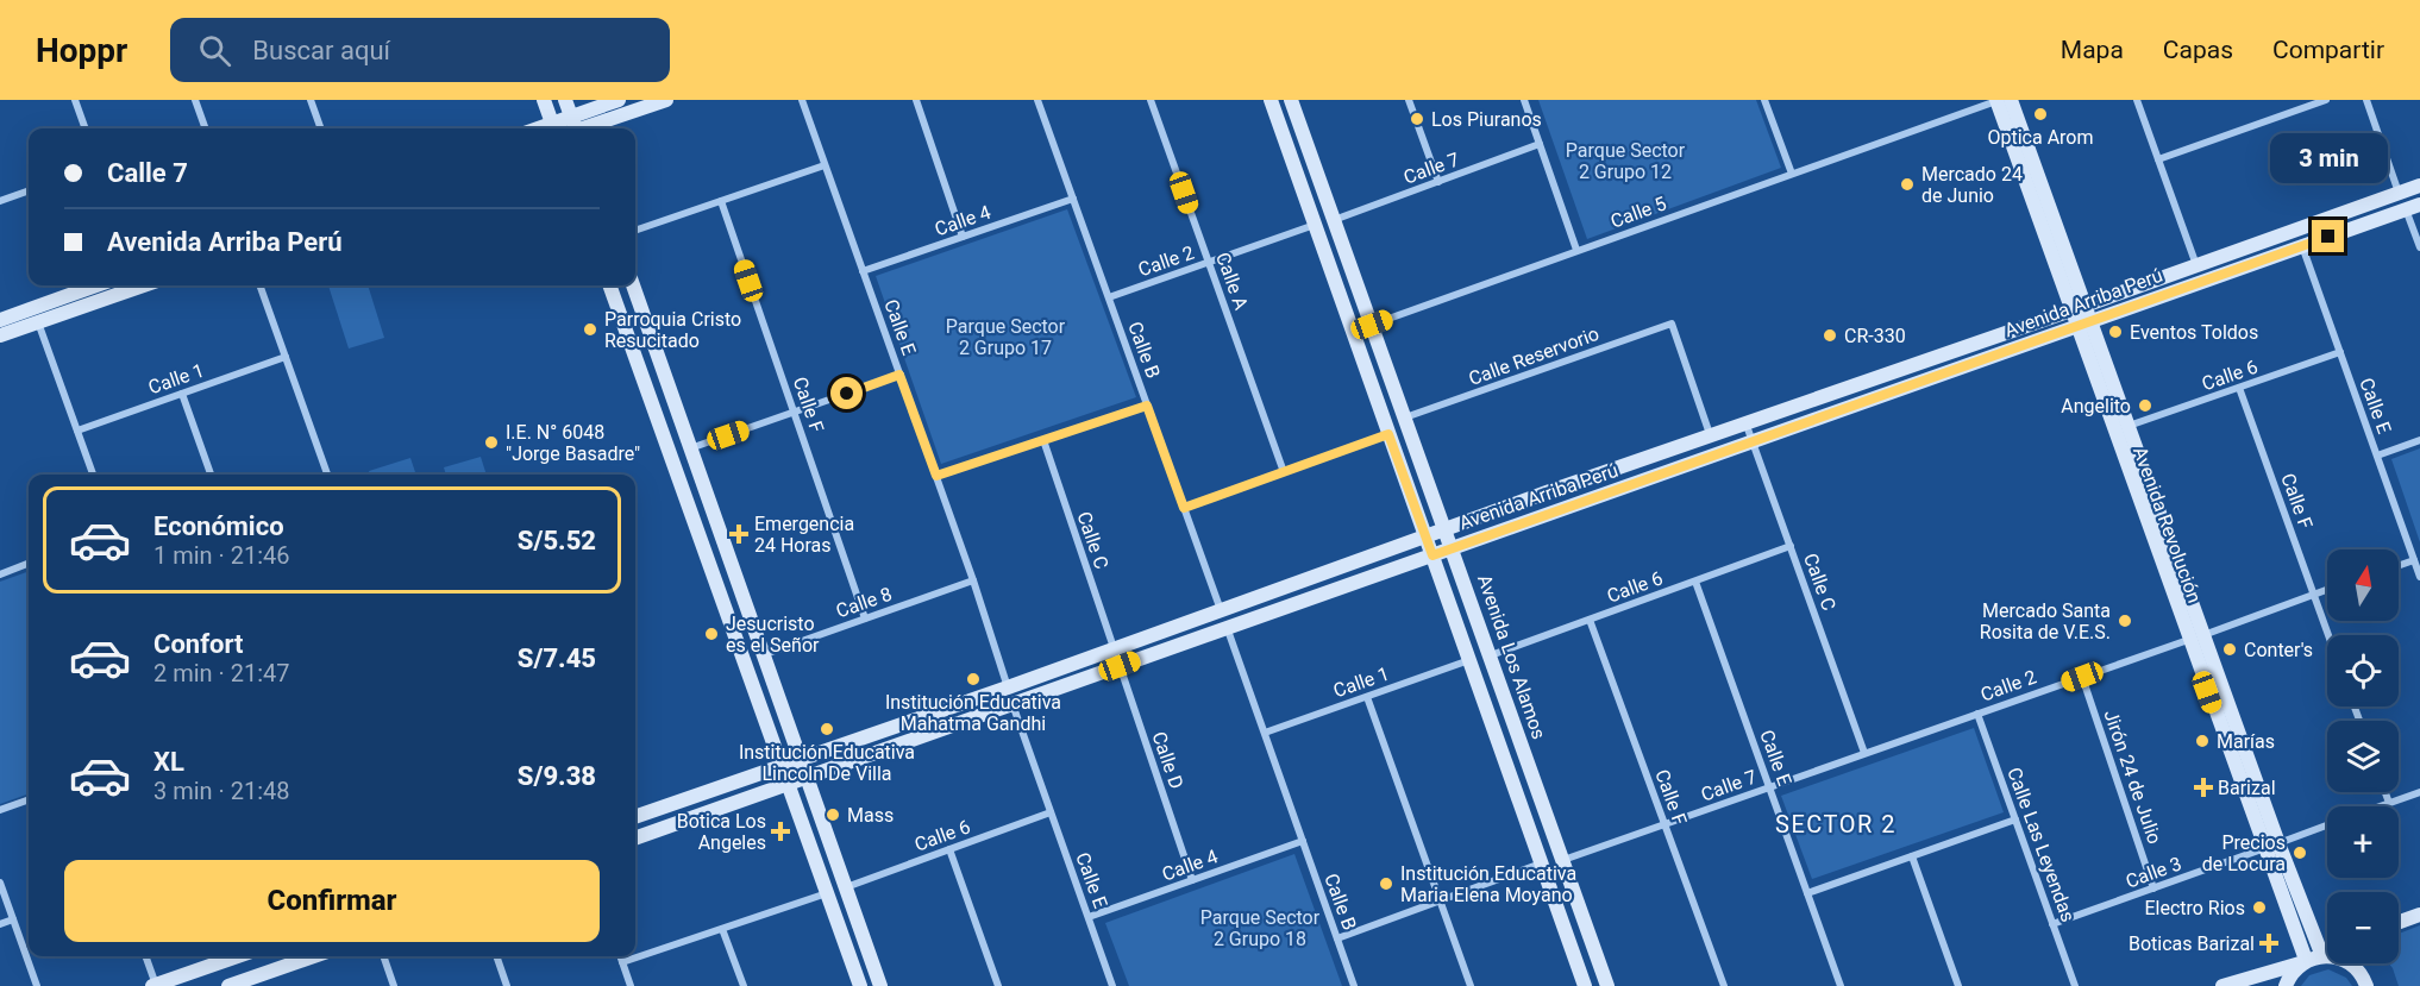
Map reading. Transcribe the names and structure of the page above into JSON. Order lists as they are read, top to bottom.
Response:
{
  "streets": {
    "street": [
      "Calle 7",
      "Calle 5",
      "Calle 4",
      "Calle 2",
      "Calle A",
      "Avenida Arriba Perú",
      "Calle E",
      "Calle B",
      "Calle Reservorio",
      "Calle 6",
      "Calle 1",
      "Calle F",
      "Avenida Revolución",
      "Calle C",
      "Calle 8",
      "Avenida Los Alamos",
      "Calle D",
      "Jirón 24 de Julio",
      "Calle Las Leyendas",
      "Calle 3"
    ]
  },
  "crossings": [
    ["Calle 7", "Calle 2"],
    ["Calle 7", "Calle E"],
    ["Calle 7", "Calle F"],
    ["Calle 7", "Calle C"],
    ["Calle 7", "Avenida Los Alamos"],
    ["Calle 5", "Avenida Revolución"],
    ["Calle 5", "Avenida Los Alamos"],
    ["Calle 4", "Calle E"],
    ["Calle 4", "Calle B"],
    ["Calle 4", "Calle D"],
    ["Calle 2", "Calle A"],
    ["Calle 2", "Calle B"],
    ["Calle 2", "Avenida Revolución"],
    ["Calle 2", "Calle C"],
    ["Calle 2", "Jirón 24 de Julio"],
    ["Calle 2", "Calle Las Leyendas"],
    ["Avenida Arriba Perú", "Calle E"],
    ["Avenida Arriba Perú", "Calle B"],
    ["Avenida Arriba Perú", "Calle Reservorio"],
    ["Avenida Arriba Perú", "Avenida Revolución"],
    ["Avenida Arriba Perú", "Calle C"],
    ["Avenida Arriba Perú", "Avenida Los Alamos"],
    ["Avenida Arriba Perú", "Calle D"],
    ["Calle E", "Calle 6"],
    ["Calle E", "Calle 8"],
    ["Calle B", "Calle 1"],
    ["Calle Reservorio", "Avenida Los Alamos"],
    ["Calle 6", "Calle F"],
    ["Calle 6", "Avenida Revolución"],
    ["Calle 6", "Calle C"],
    ["Calle 6", "Avenida Los Alamos"],
    ["Calle F", "Calle 8"],
    ["Avenida Revolución", "Calle 3"],
    ["Calle C", "Calle D"],
    ["Jirón 24 de Julio", "Calle 3"],
    ["Calle Las Leyendas", "Calle 3"]
  ],
  "districts": ["SECTOR 2"],
  "parks": ["Parque Sector 2 Grupo 12", "Parque Sector 2 Grupo 17", "Parque Sector 2 Grupo 18"],
  "places": {
    "other": [
      "Optica Arom",
      "Los Piuranos",
      "Mercado 24 de Junio",
      "Parroquia Cristo Resucitado",
      "Eventos Toldos",
      "CR-330",
      "Angelito",
      "I.E. N° 6048 \"Jorge Basadre\"",
      "Mercado Santa Rosita de V.E.S.",
      "Jesucristo es el Señor",
      "Conter's",
      "Institución Educativa Mahatma Gandhi",
      "Institución Educativa Lincoln De Villa",
      "Marías",
      "Mass",
      "Precios de Locura",
      "Institución Educativa Maria Elena Moyano",
      "Electro Rios"
    ],
    "health": [
      "Emergencia 24 Horas",
      "Barizal",
      "Botica Los Angeles",
      "Boticas Barizal"
    ]
  },
  "north": "top",
  "page": {
    "header": "Hoppr",
    "search": "Buscar aquí",
    "nav": ["Mapa", "Capas", "Compartir"],
    "banner": ["Calle 7", "Avenida Arriba Perú"],
    "bubble": "3 min",
    "list": [
      {
        "name": "Económico",
        "note": "1 min · 21:46",
        "value": "S/5.52"
      },
      {
        "name": "Confort",
        "note": "2 min · 21:47",
        "value": "S/7.45"
      },
      {
        "name": "XL",
        "note": "3 min · 21:48",
        "value": "S/9.38"
      }
    ],
    "map_buttons": ["+", "−"],
    "buttons": "Confirmar"
  }
}
